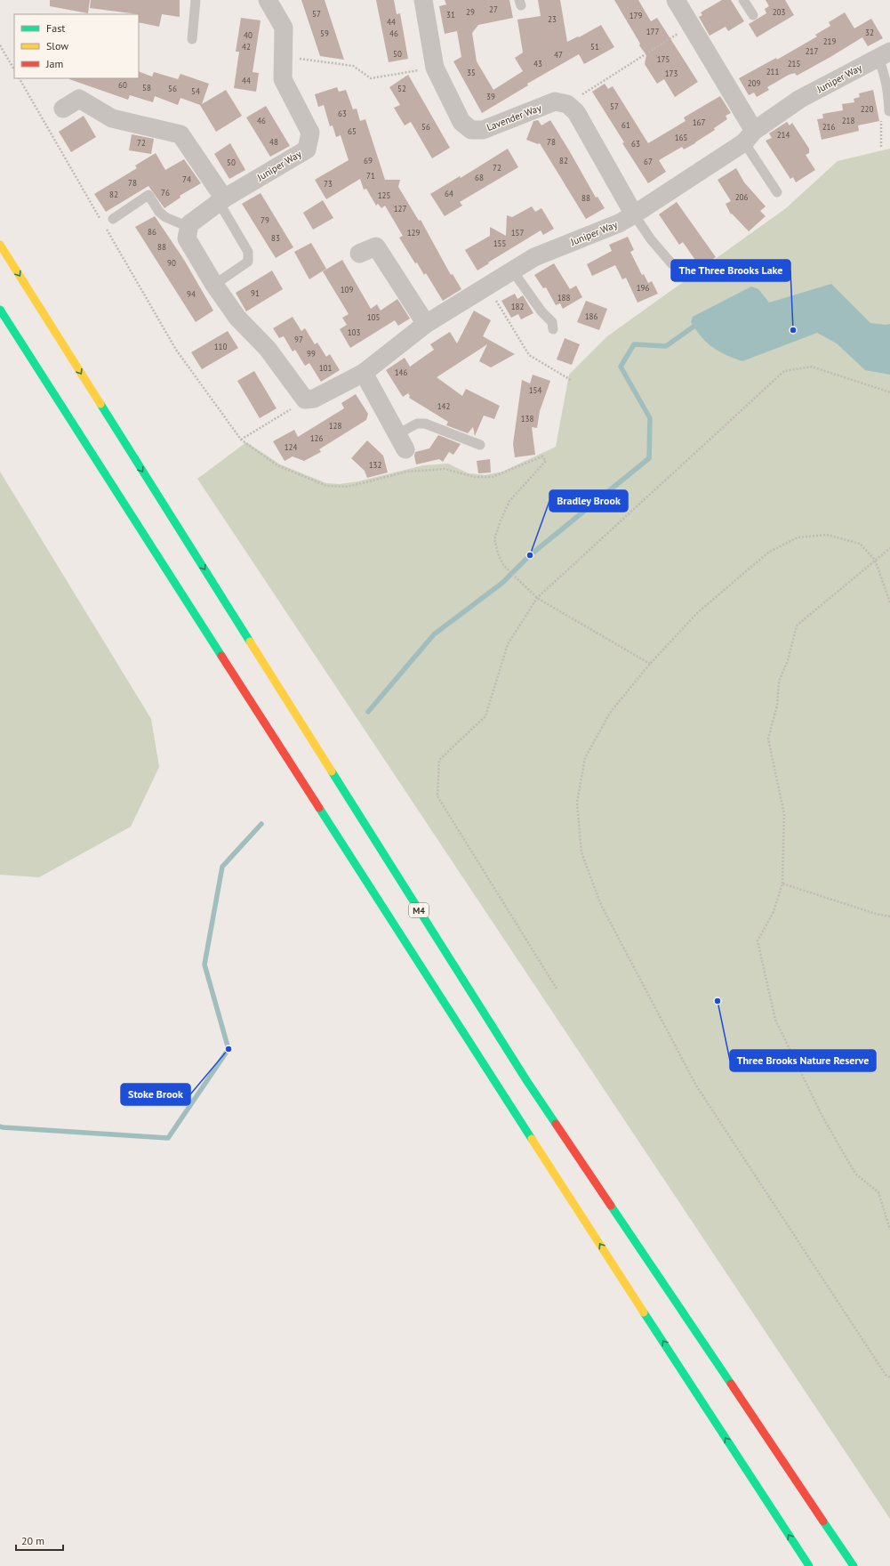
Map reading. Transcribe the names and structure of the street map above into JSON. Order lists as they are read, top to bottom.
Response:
{
  "streets": {
    "highway": ["M4"],
    "street": ["Juniper Way", "Lavender Way"]
  },
  "places": [
    "The Three Brooks Lake",
    "Bradley Brook",
    "Three Brooks Nature Reserve",
    "Stoke Brook"
  ],
  "house_numbers": [
    "27",
    "29",
    "203",
    "57",
    "31",
    "179",
    "23",
    "44",
    "177",
    "32",
    "59",
    "46",
    "40",
    "219",
    "42",
    "51",
    "217",
    "50",
    "47",
    "175",
    "43",
    "215",
    "211",
    "35",
    "173",
    "44",
    "209",
    "60",
    "58",
    "56",
    "52",
    "54",
    "39",
    "57",
    "220",
    "63",
    "46",
    "218",
    "167",
    "61",
    "56",
    "216",
    "65",
    "214",
    "165",
    "48",
    "78",
    "72",
    "63",
    "69",
    "82",
    "67",
    "50",
    "72",
    "71",
    "68",
    "74",
    "78",
    "73",
    "76",
    "64",
    "82",
    "125",
    "206",
    "88",
    "127",
    "79",
    "86",
    "129",
    "157",
    "83",
    "155",
    "88",
    "90",
    "196",
    "109",
    "91",
    "94",
    "188",
    "182",
    "186",
    "105",
    "103",
    "97",
    "110",
    "99",
    "101",
    "146",
    "154",
    "142",
    "138",
    "128",
    "126",
    "124",
    "132"
  ],
  "legend": ["Fast", "Slow", "Jam"],
  "scale_bar": "20 m"
}
